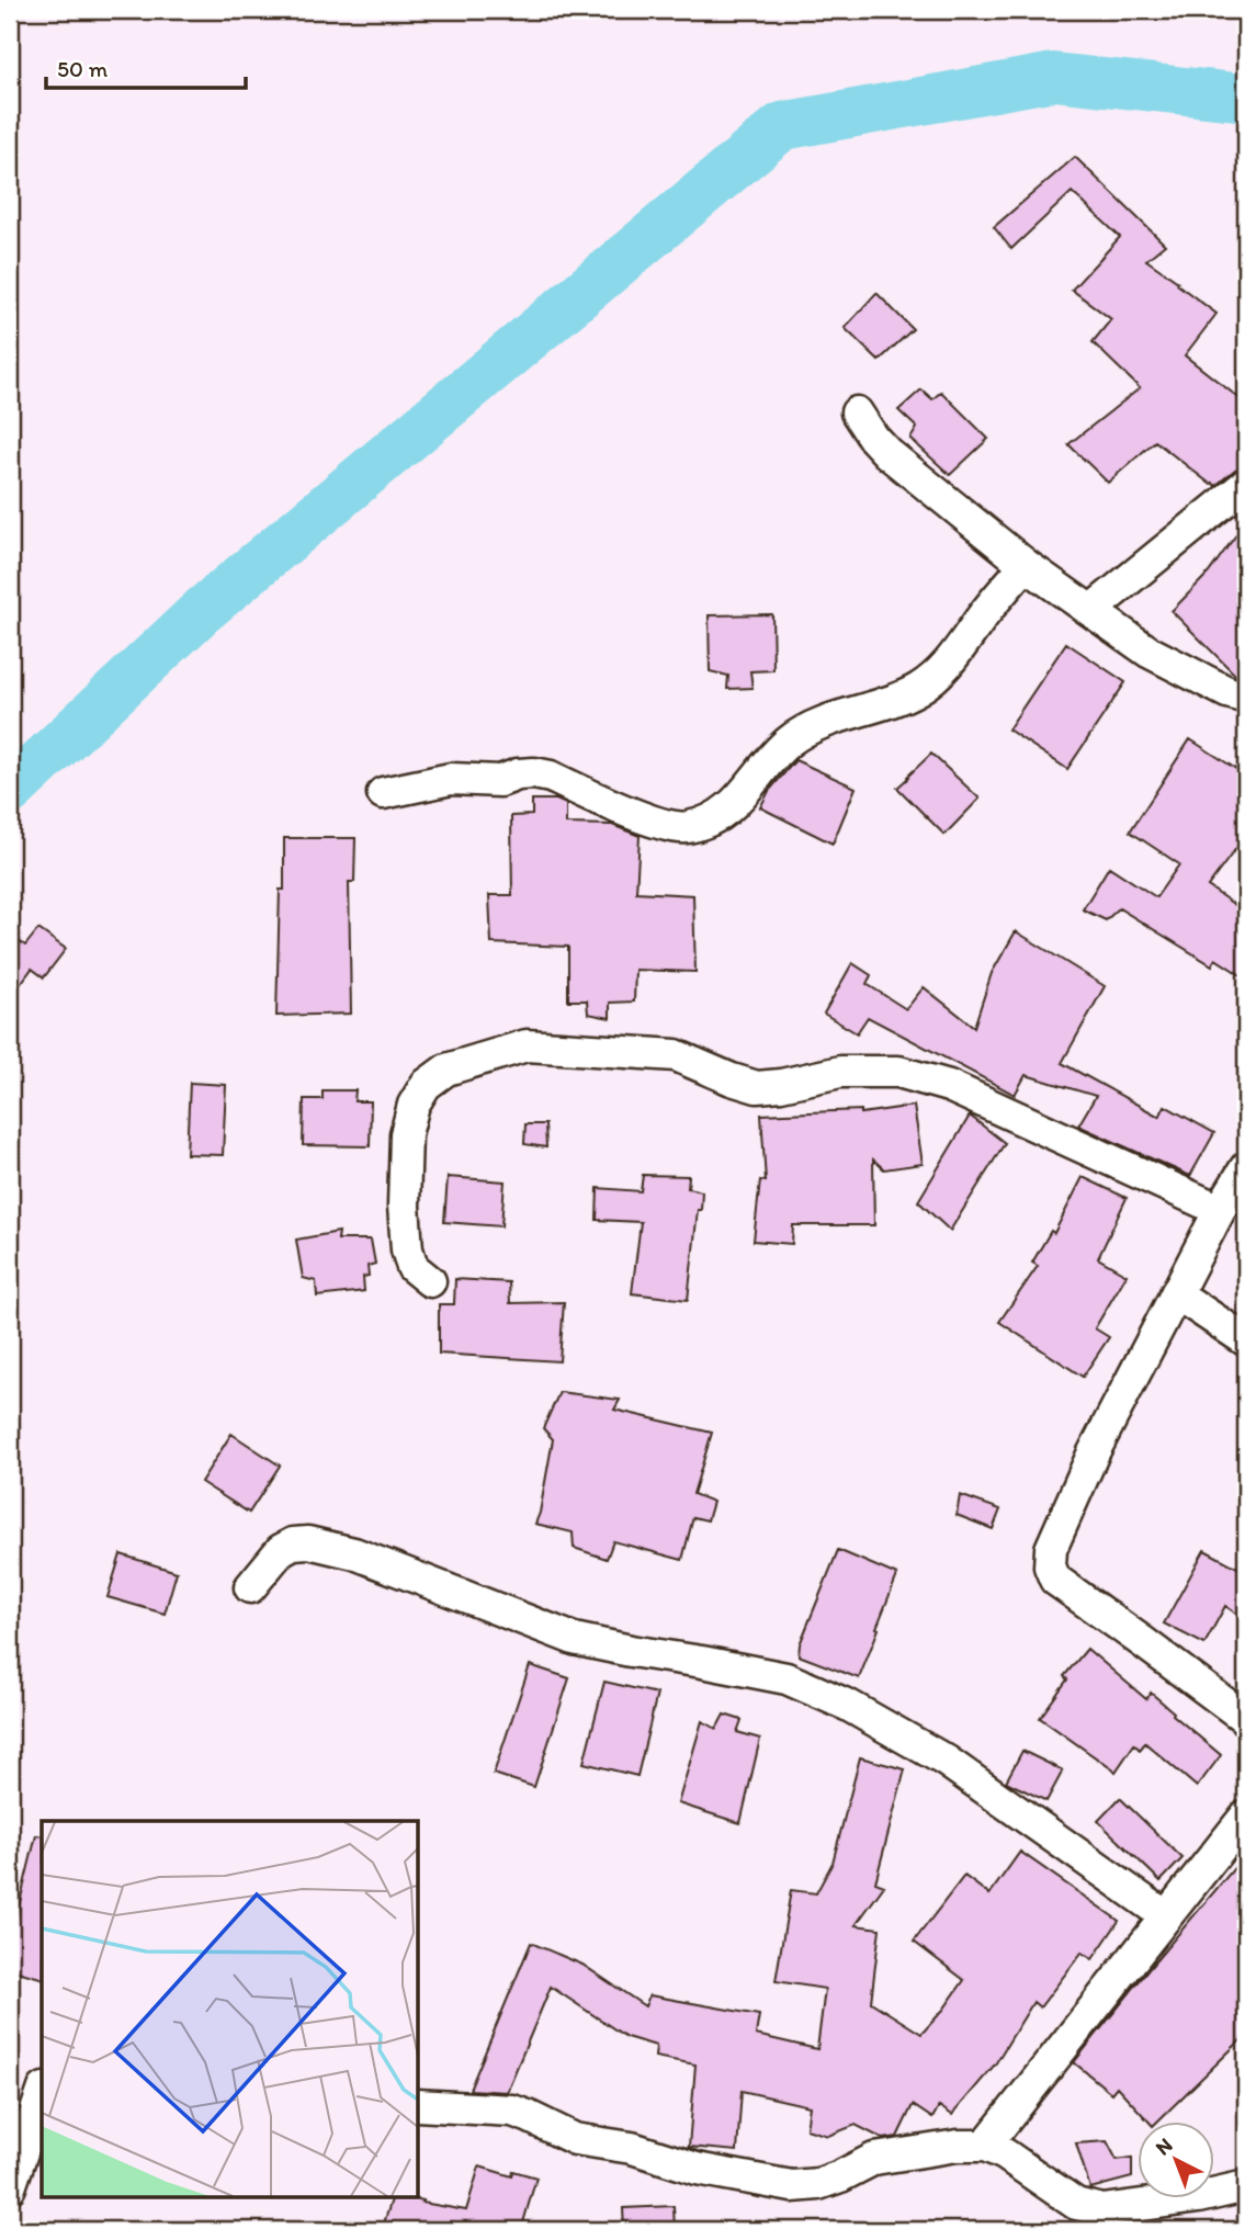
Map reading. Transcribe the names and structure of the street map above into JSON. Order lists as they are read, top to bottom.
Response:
{
  "scale_bar": "50 m",
  "north": "top left"
}
